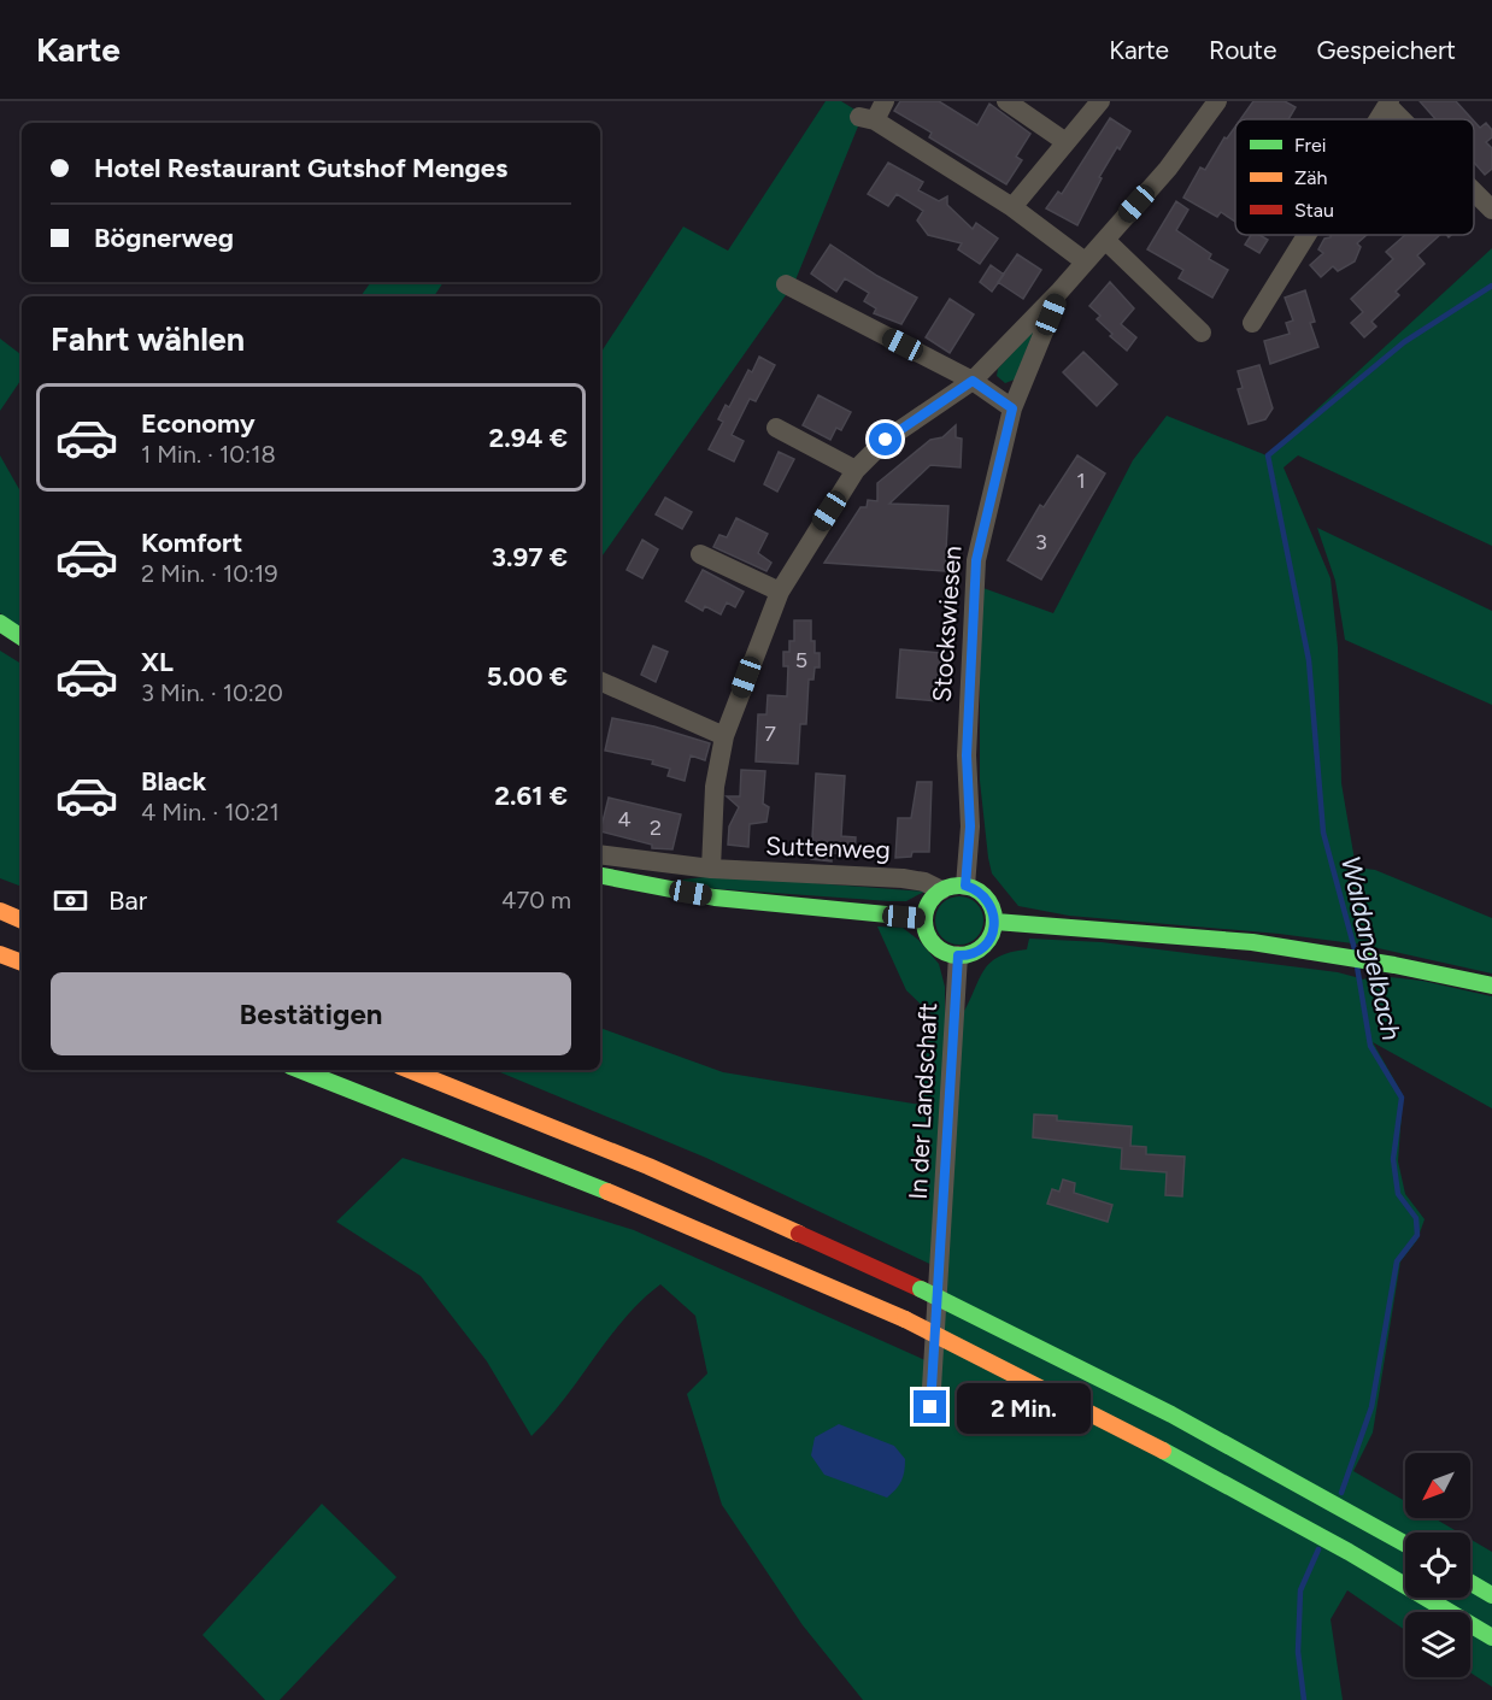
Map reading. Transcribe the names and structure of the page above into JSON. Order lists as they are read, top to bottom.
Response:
{
  "streets": {
    "street": ["Stockswiesen", "Suttenweg", "In der Landschaft"]
  },
  "crossings": [
    ["Stockswiesen", "Suttenweg"],
    ["Stockswiesen", "In der Landschaft"],
    ["Suttenweg", "In der Landschaft"]
  ],
  "water": ["Waldangelbach"],
  "house_numbers": [
    "1",
    "3",
    "5",
    "7",
    "4",
    "2"
  ],
  "legend": ["Frei", "Zäh", "Stau"],
  "north": "bottom left",
  "page": {
    "header": "Karte",
    "nav": ["Karte", "Route", "Gespeichert"],
    "banner": ["Hotel Restaurant Gutshof Menges", "Bögnerweg"],
    "heading": "Fahrt wählen",
    "list": [
      {
        "name": "Economy",
        "note": "1 Min. · 10:18",
        "value": "2.94 €"
      },
      {
        "name": "Komfort",
        "note": "2 Min. · 10:19",
        "value": "3.97 €"
      },
      {
        "name": "XL",
        "note": "3 Min. · 10:20",
        "value": "5.00 €"
      },
      {
        "name": "Black",
        "note": "4 Min. · 10:21",
        "value": "2.61 €"
      }
    ],
    "pay": ["Bar", "470 m"],
    "buttons": "Bestätigen",
    "bubble": "2 Min."
  }
}
